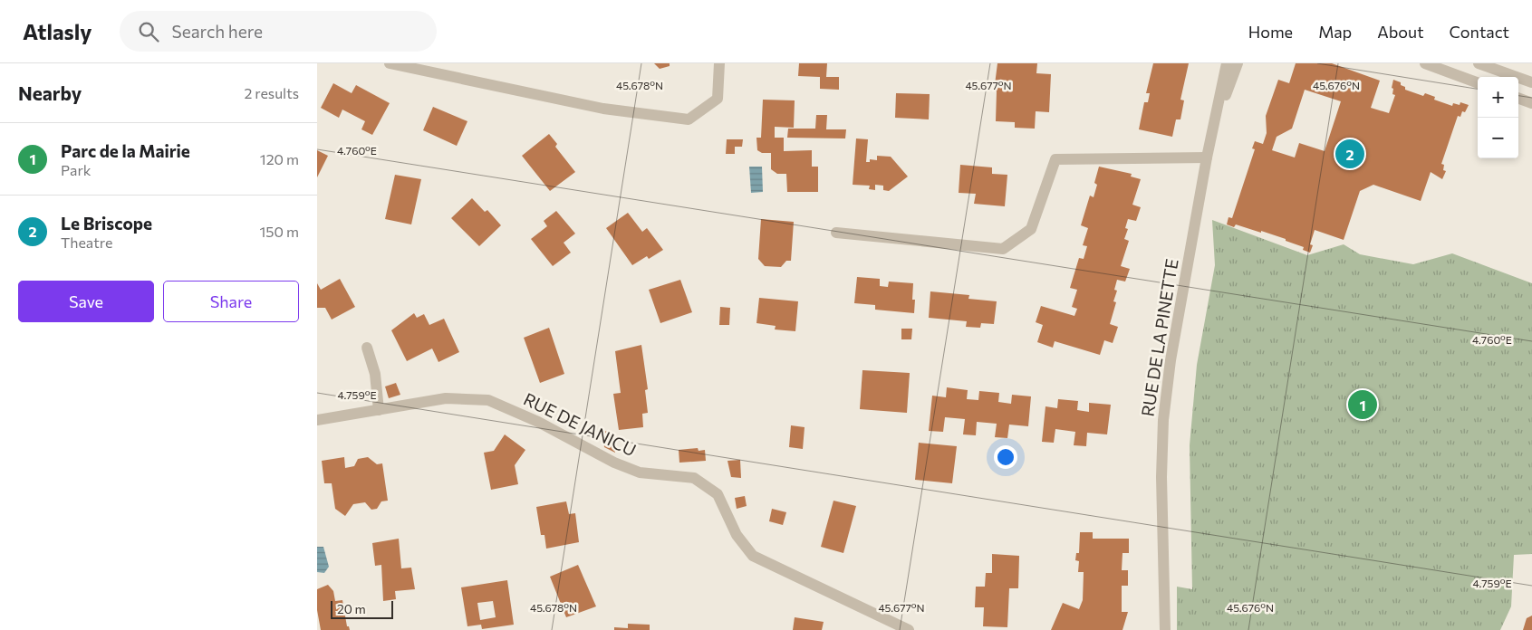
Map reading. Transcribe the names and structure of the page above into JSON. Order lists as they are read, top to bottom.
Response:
{
  "streets": {
    "street": ["RUE DE LA PINETTE", "RUE DE JANICU"]
  },
  "scale_bar": "20 m",
  "page": {
    "header": "Atlasly",
    "search": "Search here",
    "nav": [
      "Home",
      "Map",
      "About",
      "Contact"
    ],
    "heading": ["Nearby", "2 results"],
    "map_buttons": ["+", "−"],
    "list": [
      {
        "mark": "1",
        "name": "Parc de la Mairie",
        "note": "Park",
        "value": "120 m"
      },
      {
        "mark": "2",
        "name": "Le Briscope",
        "note": "Theatre",
        "value": "150 m"
      }
    ],
    "pins": ["2", "1"],
    "buttons": ["Save", "Share"],
    "scale": "20 m"
  },
  "coordinates": [
    "45.678°N",
    "45.677°N",
    "45.676°N",
    "4.760°E",
    "4.759°E"
  ]
}
